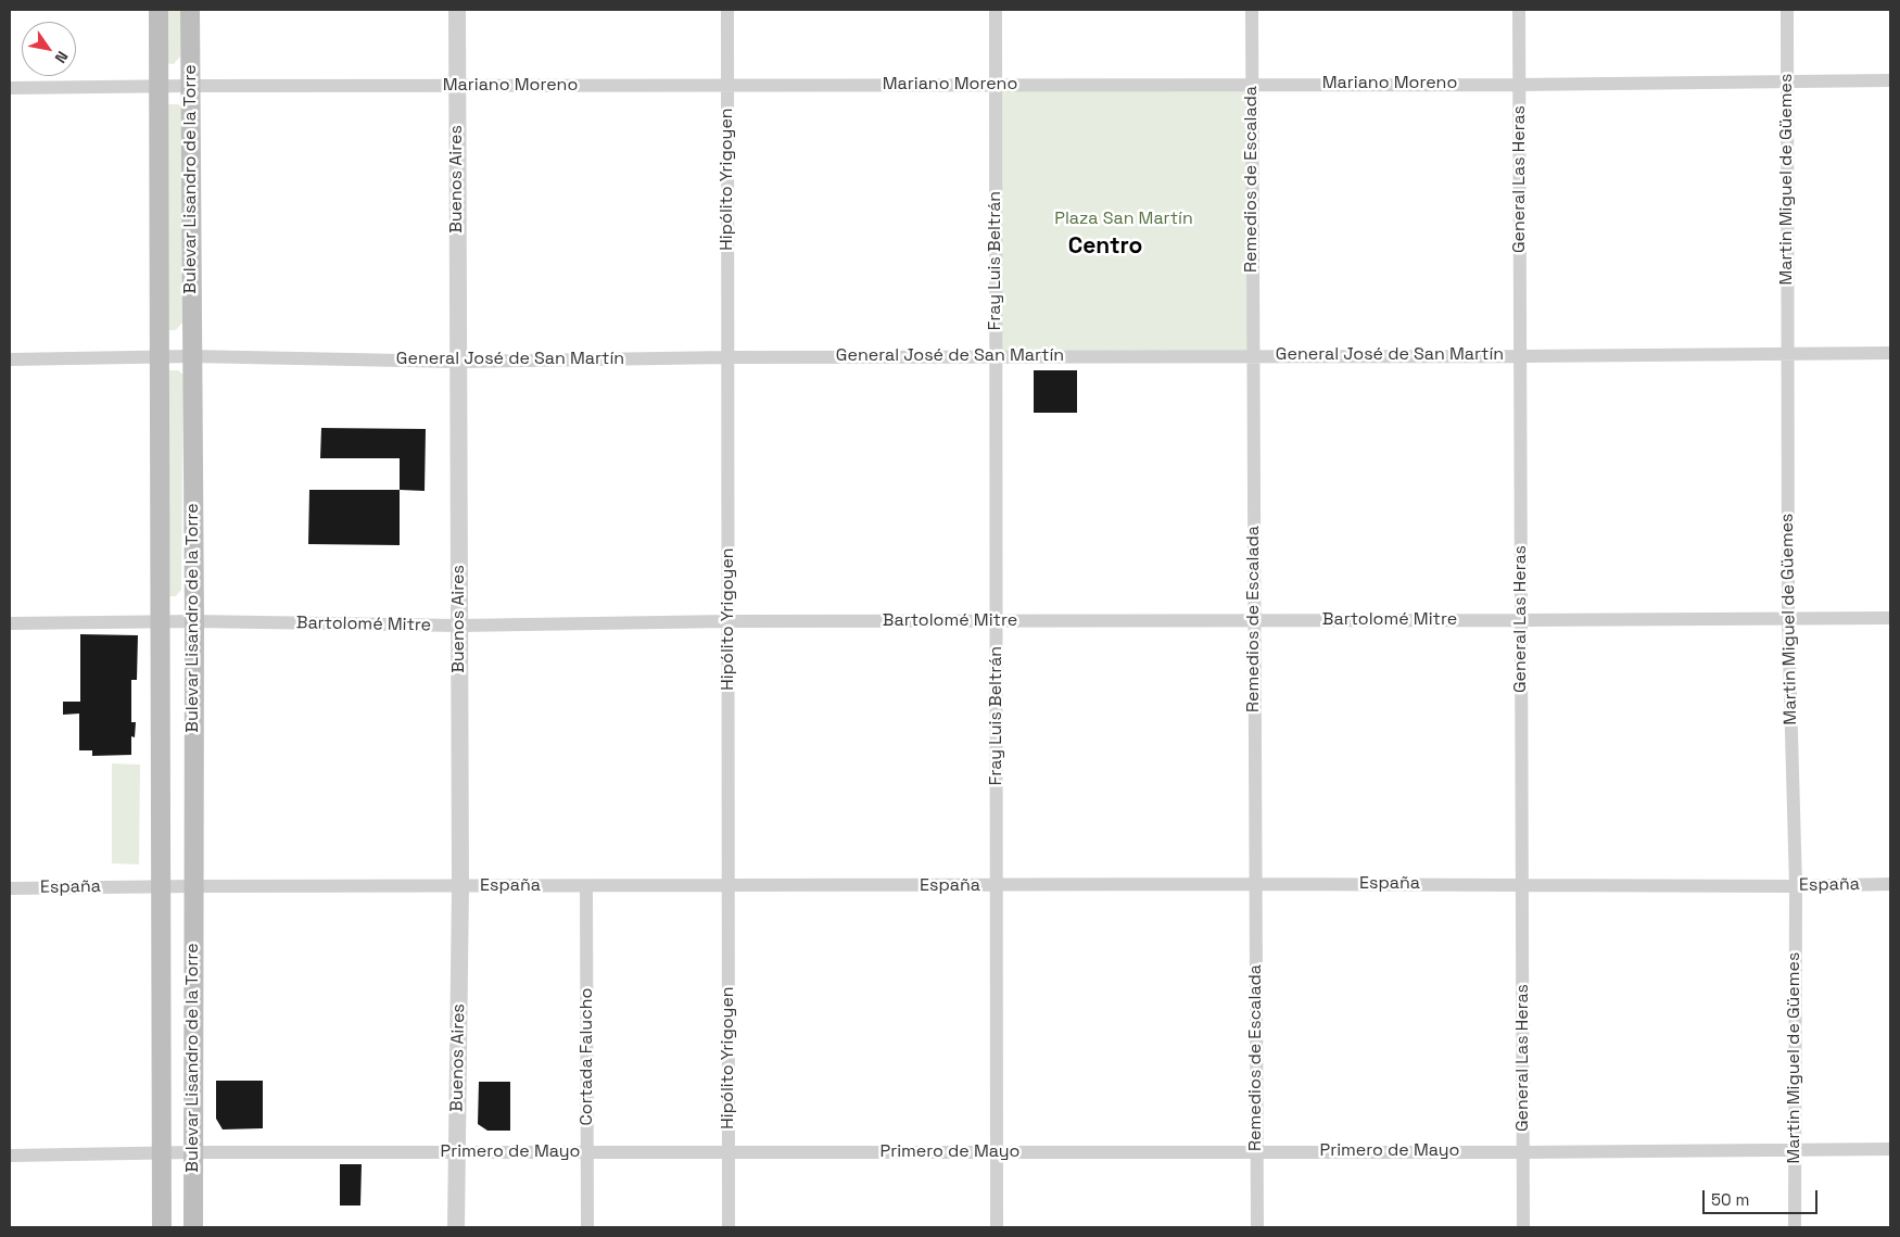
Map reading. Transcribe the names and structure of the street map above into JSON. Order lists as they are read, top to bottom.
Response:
{
  "streets": {
    "main road": ["Bulevar Lisandro de la Torre"],
    "street": [
      "Mariano Moreno",
      "Buenos Aires",
      "Hipólito Yrigoyen",
      "Remedios de Escalada",
      "General Las Heras",
      "Martin Miguel de Güemes",
      "Fray Luis Beltrán",
      "General José de San Martín",
      "Bartolomé Mitre",
      "España",
      "Cortada Falucho",
      "Primero de Mayo"
    ]
  },
  "crossings": [
    ["Mariano Moreno", "Bulevar Lisandro de la Torre"],
    ["Mariano Moreno", "Buenos Aires"],
    ["Mariano Moreno", "Hipólito Yrigoyen"],
    ["Mariano Moreno", "Remedios de Escalada"],
    ["Mariano Moreno", "General Las Heras"],
    ["Mariano Moreno", "Martin Miguel de Güemes"],
    ["Mariano Moreno", "Fray Luis Beltrán"],
    ["Bulevar Lisandro de la Torre", "General José de San Martín"],
    ["Bulevar Lisandro de la Torre", "Bartolomé Mitre"],
    ["Bulevar Lisandro de la Torre", "España"],
    ["Bulevar Lisandro de la Torre", "Primero de Mayo"],
    ["Buenos Aires", "General José de San Martín"],
    ["Buenos Aires", "Bartolomé Mitre"],
    ["Buenos Aires", "España"],
    ["Buenos Aires", "Primero de Mayo"],
    ["Hipólito Yrigoyen", "General José de San Martín"],
    ["Hipólito Yrigoyen", "Bartolomé Mitre"],
    ["Hipólito Yrigoyen", "España"],
    ["Hipólito Yrigoyen", "Primero de Mayo"],
    ["Remedios de Escalada", "General José de San Martín"],
    ["Remedios de Escalada", "Bartolomé Mitre"],
    ["Remedios de Escalada", "España"],
    ["Remedios de Escalada", "Primero de Mayo"],
    ["General Las Heras", "General José de San Martín"],
    ["General Las Heras", "Bartolomé Mitre"],
    ["General Las Heras", "España"],
    ["General Las Heras", "Primero de Mayo"],
    ["Martin Miguel de Güemes", "General José de San Martín"],
    ["Martin Miguel de Güemes", "Bartolomé Mitre"],
    ["Martin Miguel de Güemes", "España"],
    ["Martin Miguel de Güemes", "Primero de Mayo"],
    ["Fray Luis Beltrán", "General José de San Martín"],
    ["Fray Luis Beltrán", "Bartolomé Mitre"],
    ["Fray Luis Beltrán", "España"],
    ["Fray Luis Beltrán", "Primero de Mayo"],
    ["España", "Cortada Falucho"],
    ["Cortada Falucho", "Primero de Mayo"]
  ],
  "districts": ["Centro"],
  "parks": ["Plaza San Martín"],
  "scale_bar": "50 m",
  "north": "bottom right"
}
